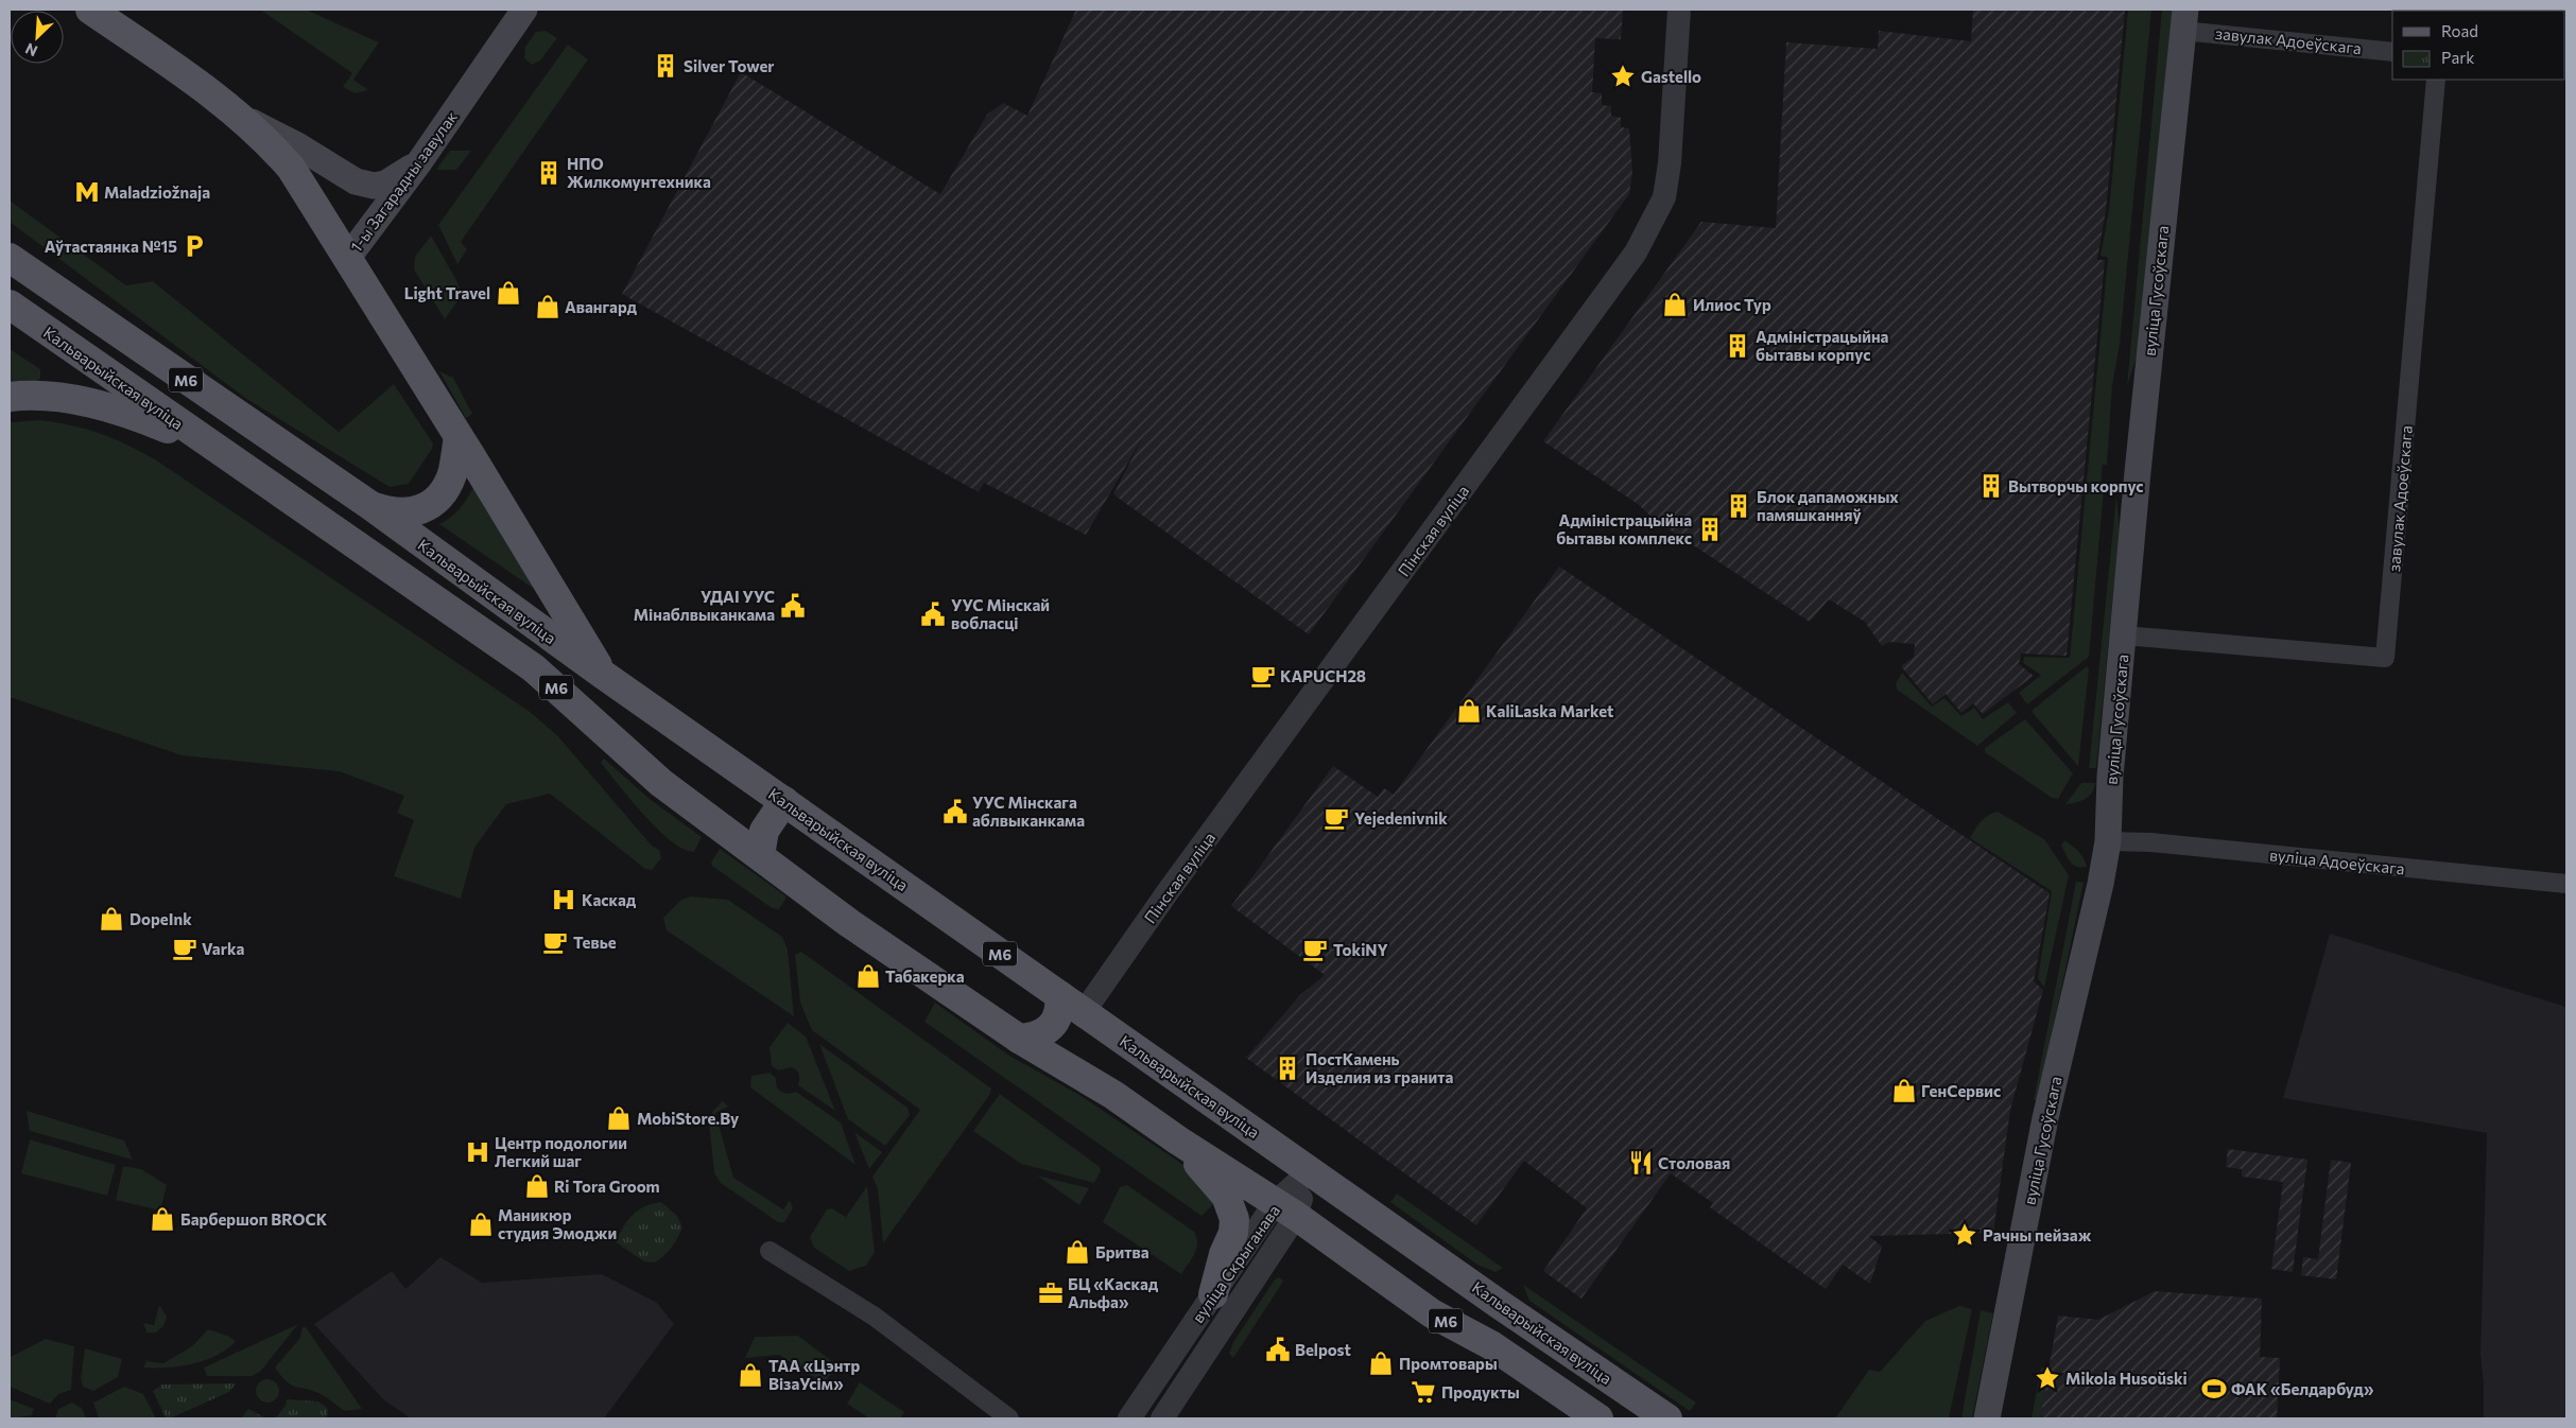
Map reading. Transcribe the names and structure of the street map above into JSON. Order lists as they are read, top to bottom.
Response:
{
  "streets": {
    "main road": [
      "1-ы Загарадны завулак",
      "вуліца Гусоўскага",
      "Кальварыйская вуліца",
      "М6"
    ],
    "street": [
      "завулак Адоеўскага",
      "Пінская вуліца",
      "вуліца Адоеўскага",
      "вуліца Скрыганава"
    ]
  },
  "crossings": [
    ["завулак Адоеўскага", "вуліца Гусоўскага"],
    ["1-ы Загарадны завулак", "Кальварыйская вуліца"],
    ["вуліца Гусоўскага", "вуліца Адоеўскага"],
    ["Кальварыйская вуліца", "Пінская вуліца"],
    ["Кальварыйская вуліца", "вуліца Скрыганава"]
  ],
  "places": {
    "building": [
      "Silver Tower",
      "НПО Жилкомунтехника",
      "Адміністрацыйна бытавы корпус",
      "Вытворчы корпус",
      "Блок дапаможных памяшканняў",
      "Адміністрацыйна бытавы комплекс",
      "ПостКамень Изделия из гранита"
    ],
    "place": ["Gastello", "Рачны пейзаж", "Mikola Husoŭski"],
    "metro station": ["Maladziožnaja"],
    "parking": ["Аўтастаянка №15"],
    "shop": [
      "Light Travel",
      "Илиос Тур",
      "Авангард",
      "KaliLaska Market",
      "DopeInk",
      "Табакерка",
      "ГенСервис",
      "MobiStore.By",
      "Ri Tora Groom",
      "Барбершоп BROCK",
      "Маникюр студия Эмоджи",
      "Бритва",
      "Промтовары",
      "ТАА «Цэнтр ВізаУсім»"
    ],
    "public building": [
      "УДАІ УУС Мінаблвыканкама",
      "УУС Мінскай вобласці",
      "УУС Мінскага аблвыканкама",
      "Belpost"
    ],
    "cafe": [
      "KAPUCH28",
      "Yejedenivnik",
      "Тевье",
      "Varka",
      "TokiNY"
    ],
    "hospital": ["Каскад", "Центр подологии Легкий шаг"],
    "restaurant": ["Столовая"],
    "office": ["БЦ «Каскад Альфа»"],
    "sports": ["ФАК «Белдарбуд»"],
    "supermarket": ["Продукты"]
  },
  "legend": ["Road", "Park"],
  "north": "bottom left"
}
